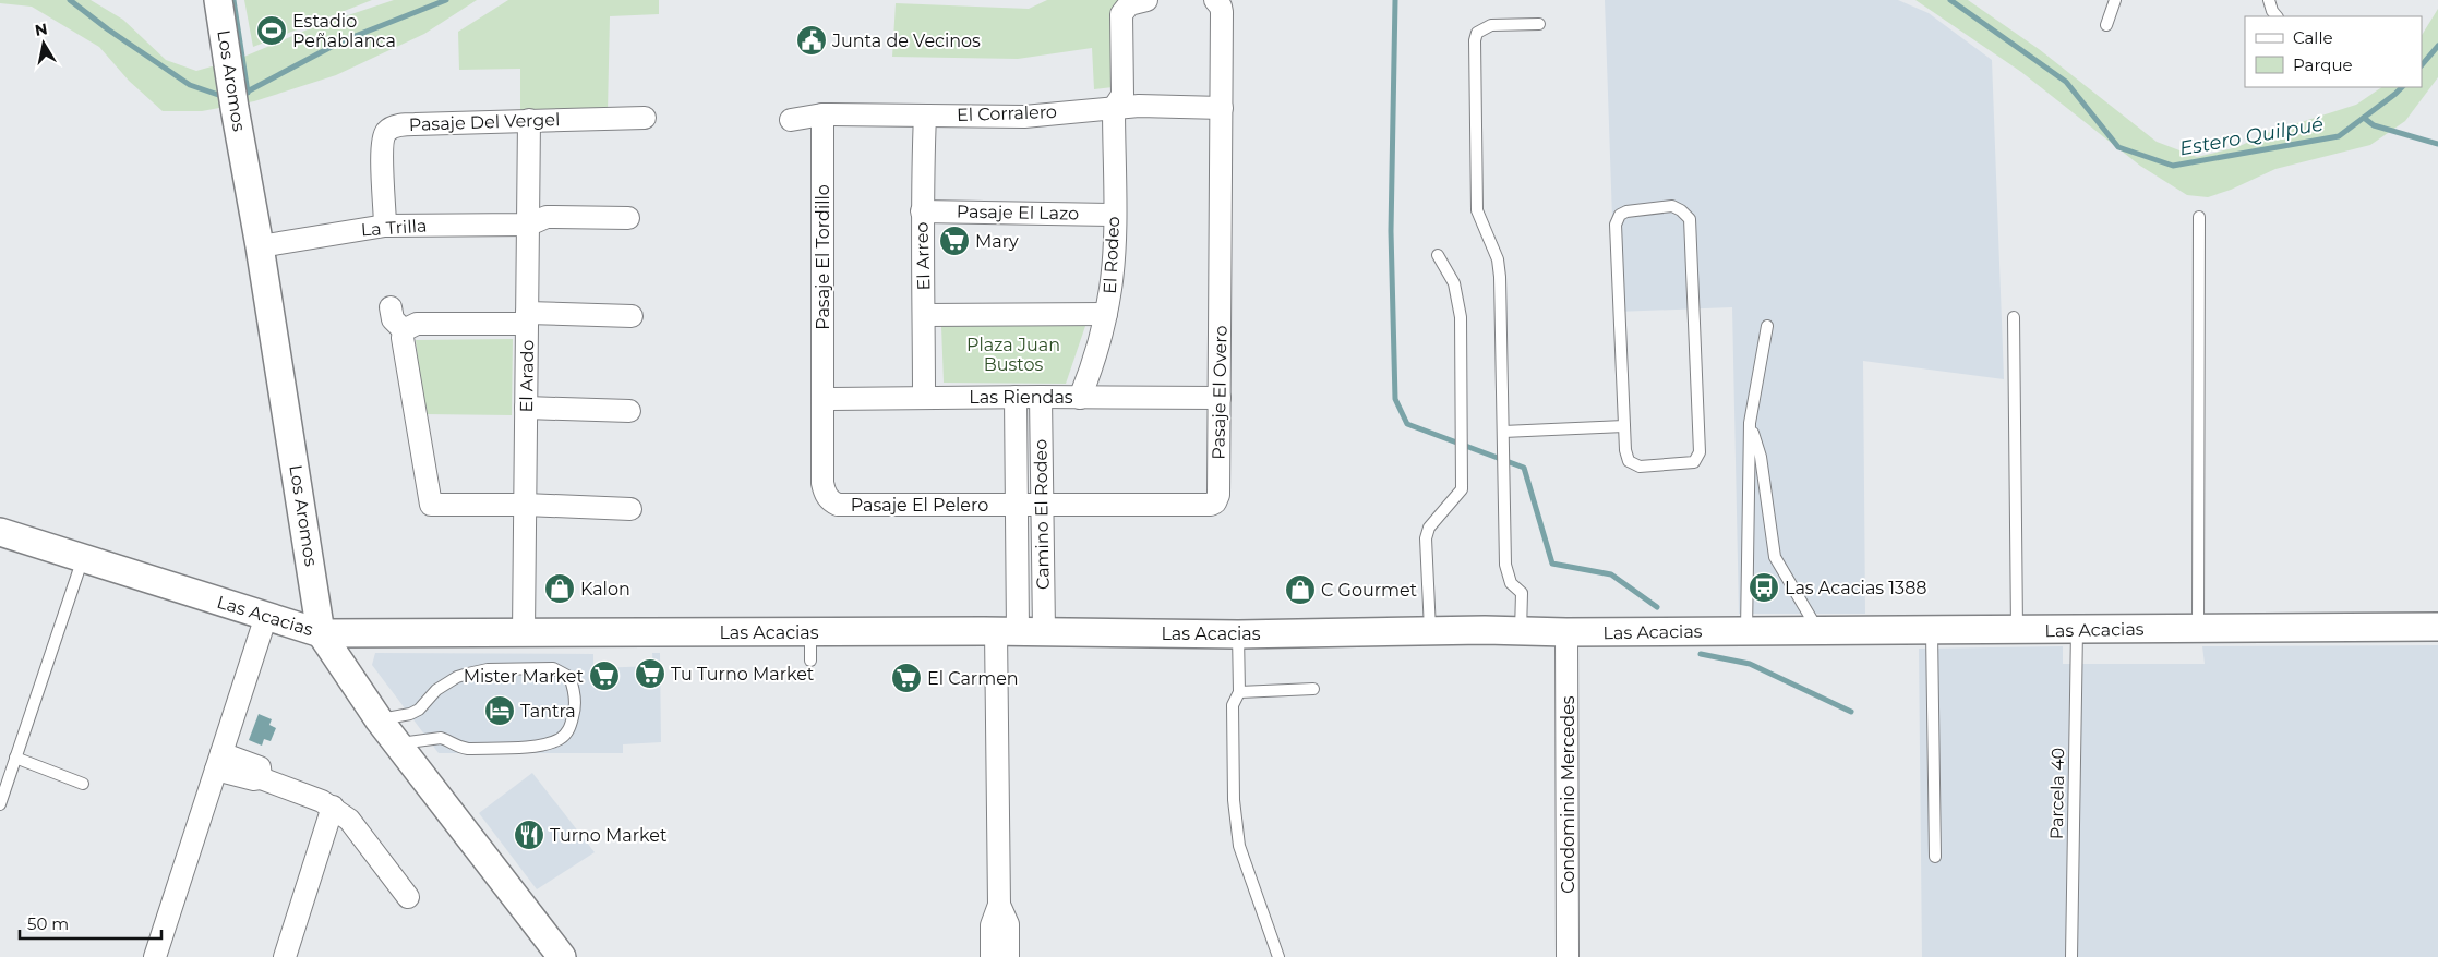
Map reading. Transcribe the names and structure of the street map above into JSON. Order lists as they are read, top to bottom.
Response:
{
  "streets": {
    "street": [
      "Los Aromos",
      "El Corralero",
      "Pasaje Del Vergel",
      "Pasaje El Lazo",
      "La Trilla",
      "El Rodeo",
      "El Arreo",
      "Pasaje El Tordillo",
      "El Arado",
      "Pasaje El Overo",
      "Las Riendas",
      "Pasaje El Pelero",
      "Camino El Rodeo",
      "Las Acacias",
      "Condominio Mercedes"
    ],
    "lane": ["Parcela 40"]
  },
  "crossings": [
    ["Los Aromos", "La Trilla"],
    ["Los Aromos", "Las Acacias"],
    ["El Corralero", "El Rodeo"],
    ["El Corralero", "El Arreo"],
    ["El Corralero", "Pasaje El Tordillo"],
    ["El Corralero", "Pasaje El Overo"],
    ["Pasaje Del Vergel", "La Trilla"],
    ["Pasaje Del Vergel", "El Arado"],
    ["Pasaje El Lazo", "El Rodeo"],
    ["Pasaje El Lazo", "El Arreo"],
    ["La Trilla", "El Arado"],
    ["El Rodeo", "Las Riendas"],
    ["El Arreo", "Las Riendas"],
    ["Pasaje El Tordillo", "Las Riendas"],
    ["Pasaje El Tordillo", "Pasaje El Pelero"],
    ["El Arado", "Las Acacias"],
    ["Pasaje El Overo", "Las Riendas"],
    ["Pasaje El Overo", "Camino El Rodeo"],
    ["Las Riendas", "Pasaje El Pelero"],
    ["Las Riendas", "Camino El Rodeo"],
    ["Pasaje El Pelero", "Camino El Rodeo"],
    ["Camino El Rodeo", "Las Acacias"],
    ["Las Acacias", "Parcela 40"],
    ["Las Acacias", "Condominio Mercedes"]
  ],
  "water": ["Estero Quilpué"],
  "parks": ["Plaza Juan Bustos"],
  "places": {
    "sports": ["Estadio Peñablanca"],
    "public building": ["Junta de Vecinos"],
    "supermarket": [
      "Mary",
      "Tu Turno Market",
      "Mister Market",
      "El Carmen"
    ],
    "bus stop": ["Las Acacias 1388"],
    "shop": ["Kalon", "C Gourmet"],
    "hotel": ["Tantra"],
    "restaurant": ["Turno Market"]
  },
  "legend": ["Calle", "Parque"],
  "scale_bar": "50 m",
  "north": "top"
}
